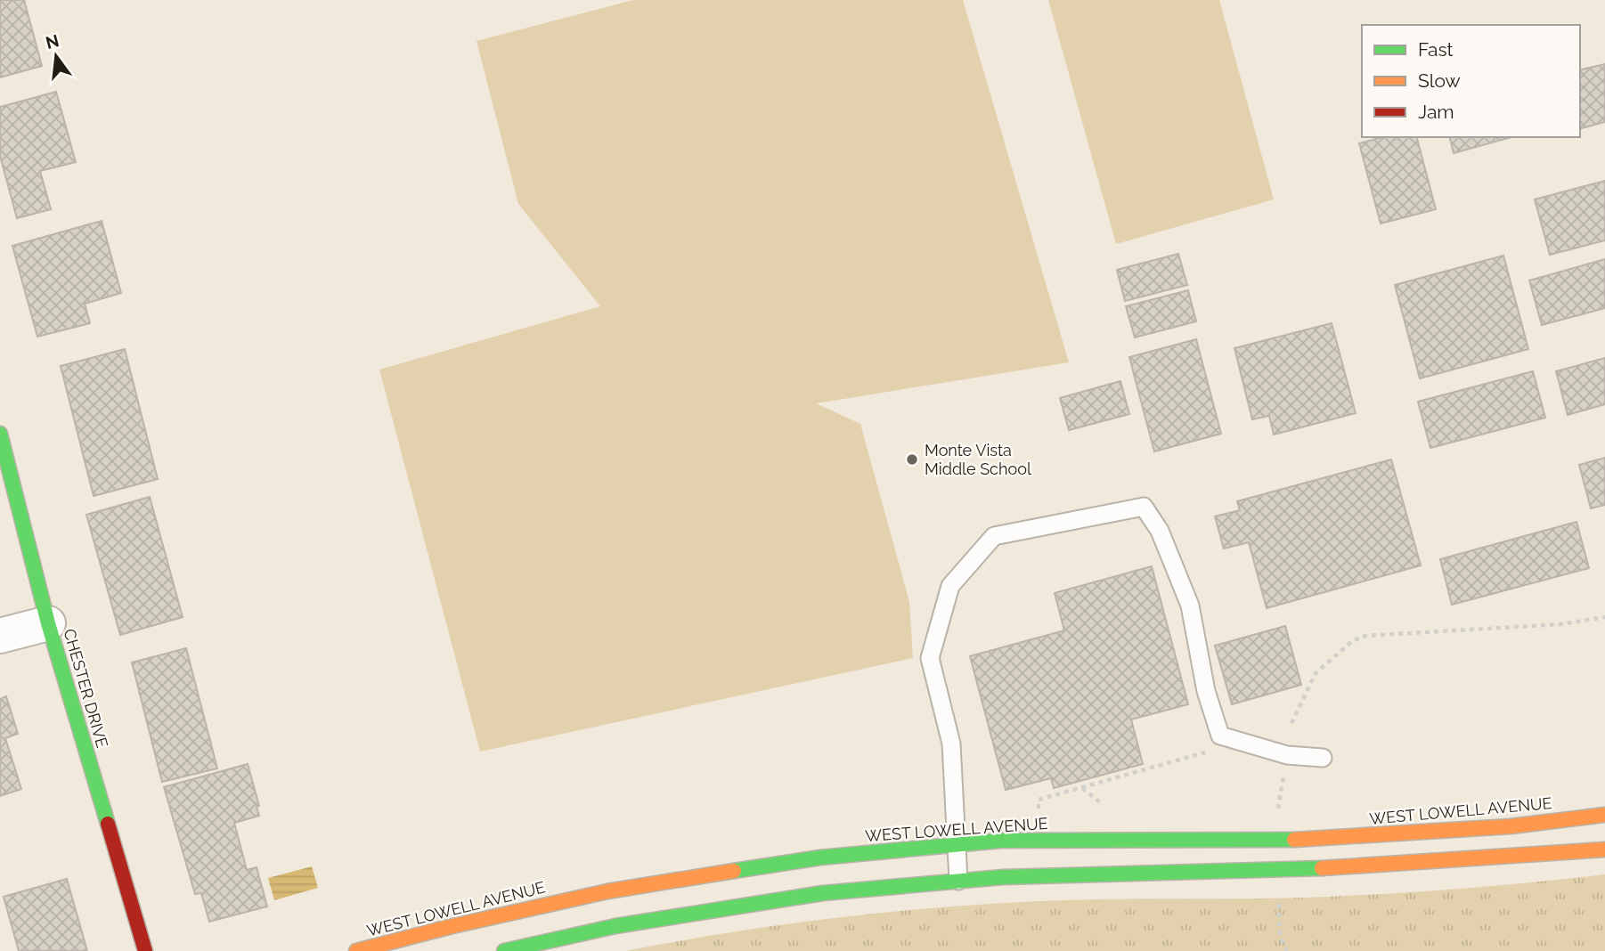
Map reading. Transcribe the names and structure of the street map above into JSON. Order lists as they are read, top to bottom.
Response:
{
  "streets": {
    "street": ["CHESTER DRIVE", "WEST LOWELL AVENUE"]
  },
  "places": ["Monte Vista Middle School"],
  "legend": ["Fast", "Slow", "Jam"],
  "north": "top"
}
